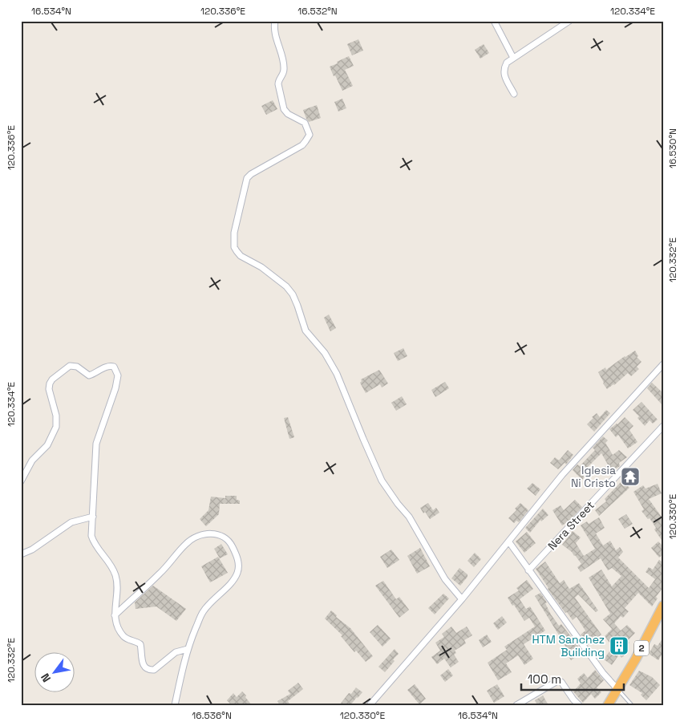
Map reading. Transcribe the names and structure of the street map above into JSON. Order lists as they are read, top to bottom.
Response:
{
  "streets": {
    "highway": ["2"],
    "street": ["Nera Street"]
  },
  "places": {
    "temple": ["Iglesia Ni Cristo"],
    "building": ["HTM Sanchez Building"]
  },
  "scale_bar": "100 m",
  "north": "bottom left",
  "coordinates": [
    "16.534°N",
    "120.336°E",
    "16.532°N",
    "120.334°E",
    "16.530°N",
    "120.332°E",
    "120.330°E",
    "16.536°N"
  ]
}
